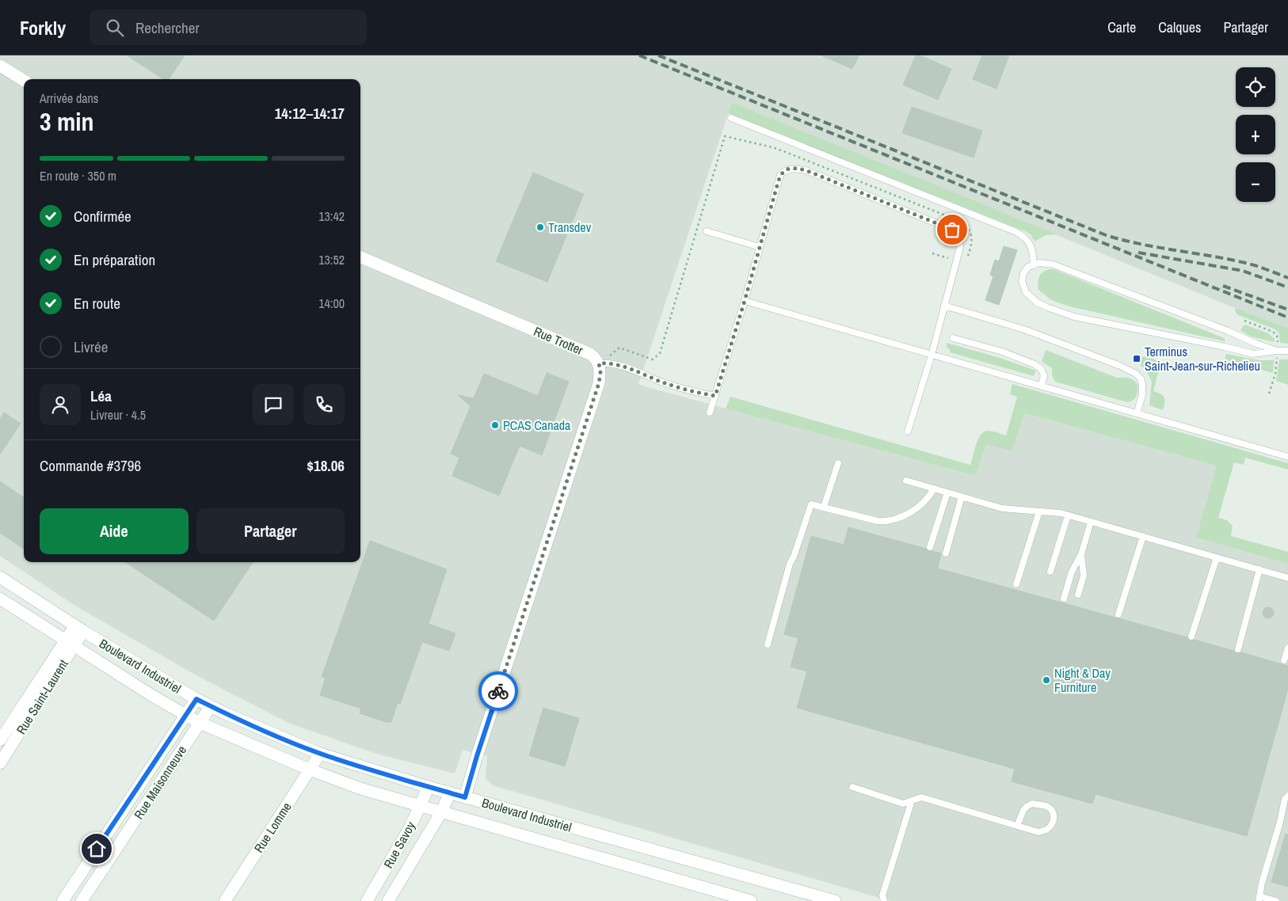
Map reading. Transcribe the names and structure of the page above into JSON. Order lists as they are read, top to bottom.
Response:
{
  "streets": {
    "street": [
      "Rue Trotter",
      "Boulevard Industriel",
      "Rue Saint-Laurent",
      "Rue Maisonneuve",
      "Rue Lomme",
      "Rue Savoy"
    ]
  },
  "crossings": [
    ["Boulevard Industriel", "Rue Saint-Laurent"],
    ["Boulevard Industriel", "Rue Maisonneuve"],
    ["Boulevard Industriel", "Rue Lomme"],
    ["Boulevard Industriel", "Rue Savoy"]
  ],
  "places": {
    "other": ["Transdev", "PCAS Canada", "Night & Day Furniture"],
    "transit": ["Terminus Saint-Jean-sur-Richelieu"]
  },
  "page": {
    "header": "Forkly",
    "search": "Rechercher",
    "nav": ["Carte", "Calques", "Partager"],
    "map_buttons": ["+", "−"],
    "heading": ["3 min", "Arrivée dans", "14:12–14:17"],
    "panel": [
      "Léa",
      "Livreur · 4.5",
      "Commande #3796",
      "$18.06"
    ],
    "bar": "En route · 350 m",
    "list": [
      ["Confirmée", "13:42"],
      ["En préparation", "13:52"],
      ["En route", "14:00"],
      "Livrée"
    ],
    "buttons": ["Aide", "Partager"]
  }
}
